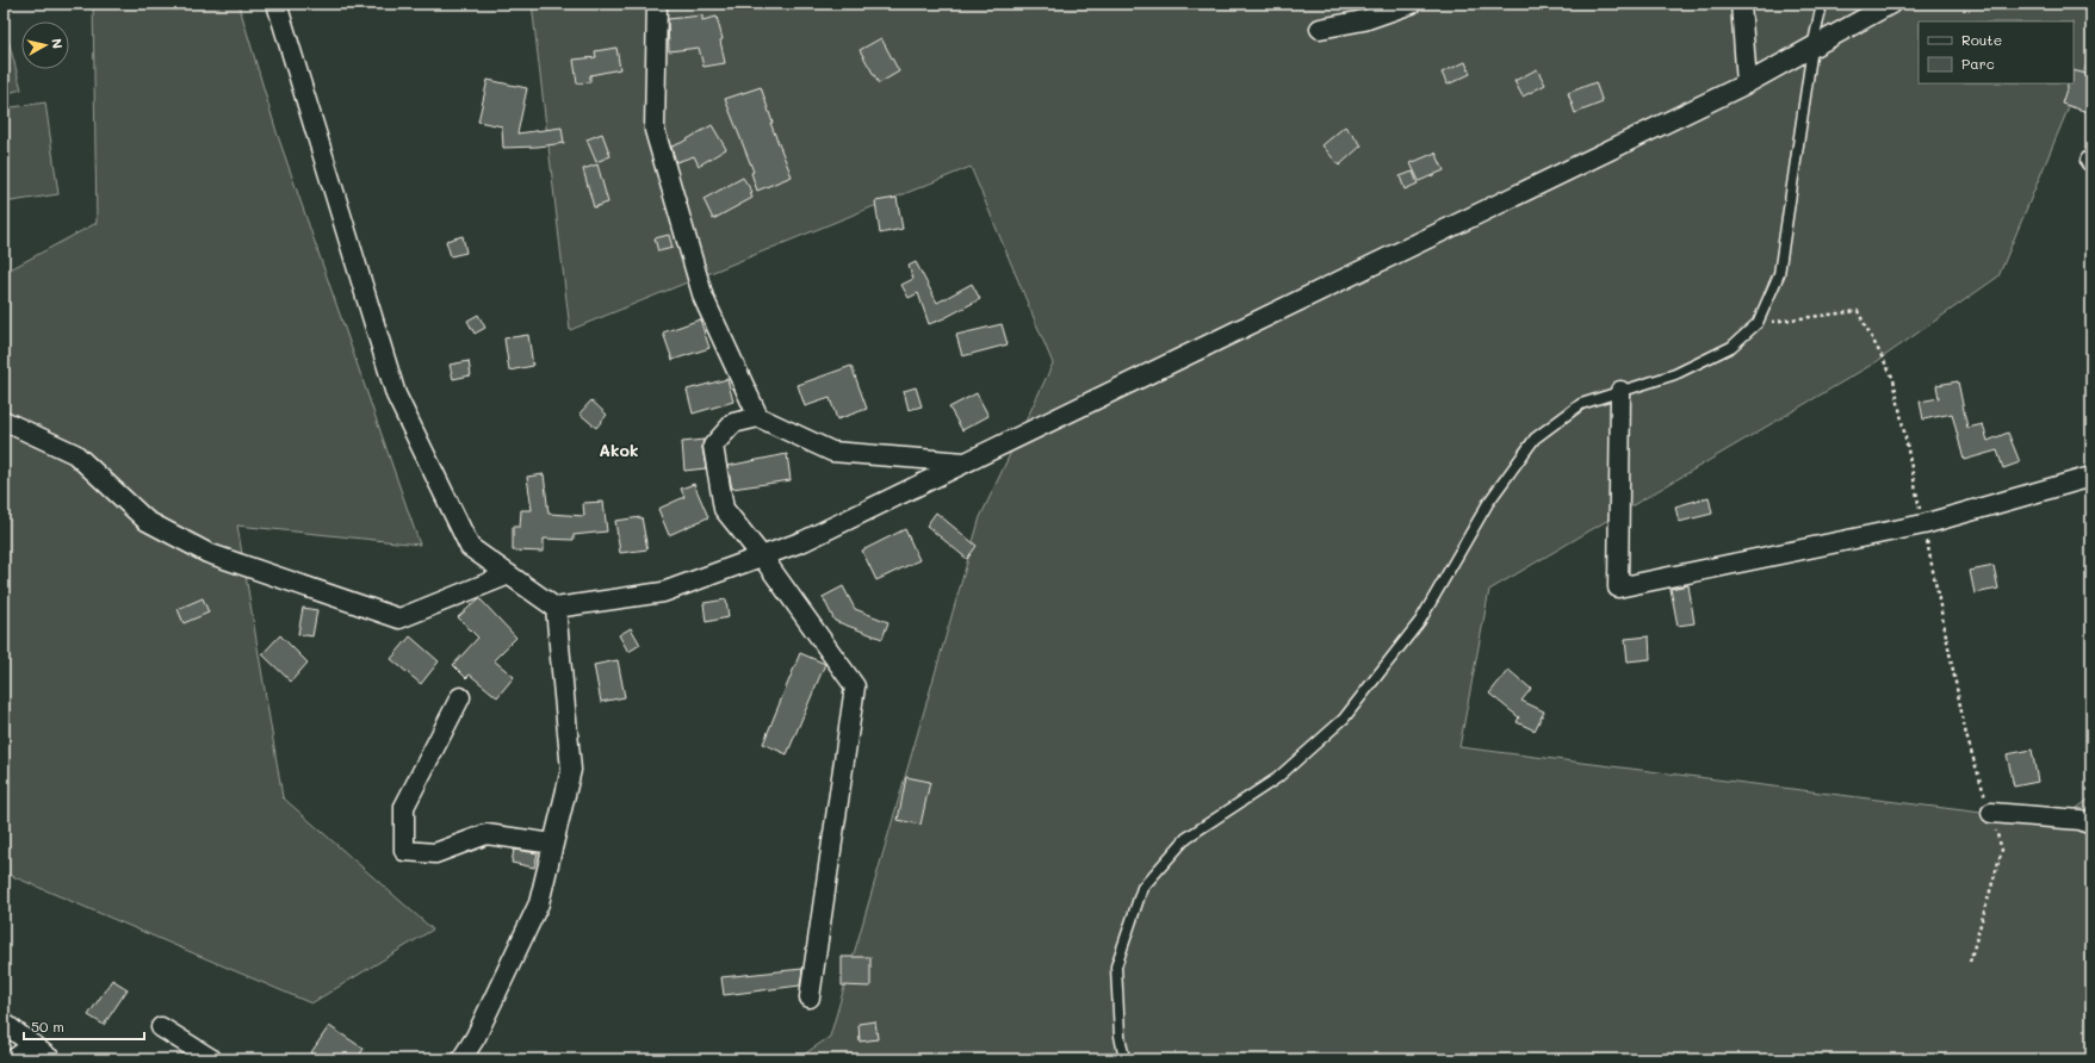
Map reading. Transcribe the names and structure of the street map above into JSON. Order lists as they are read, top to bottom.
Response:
{
  "districts": ["Akok"],
  "legend": ["Route", "Parc"],
  "scale_bar": "50 m",
  "north": "right"
}
